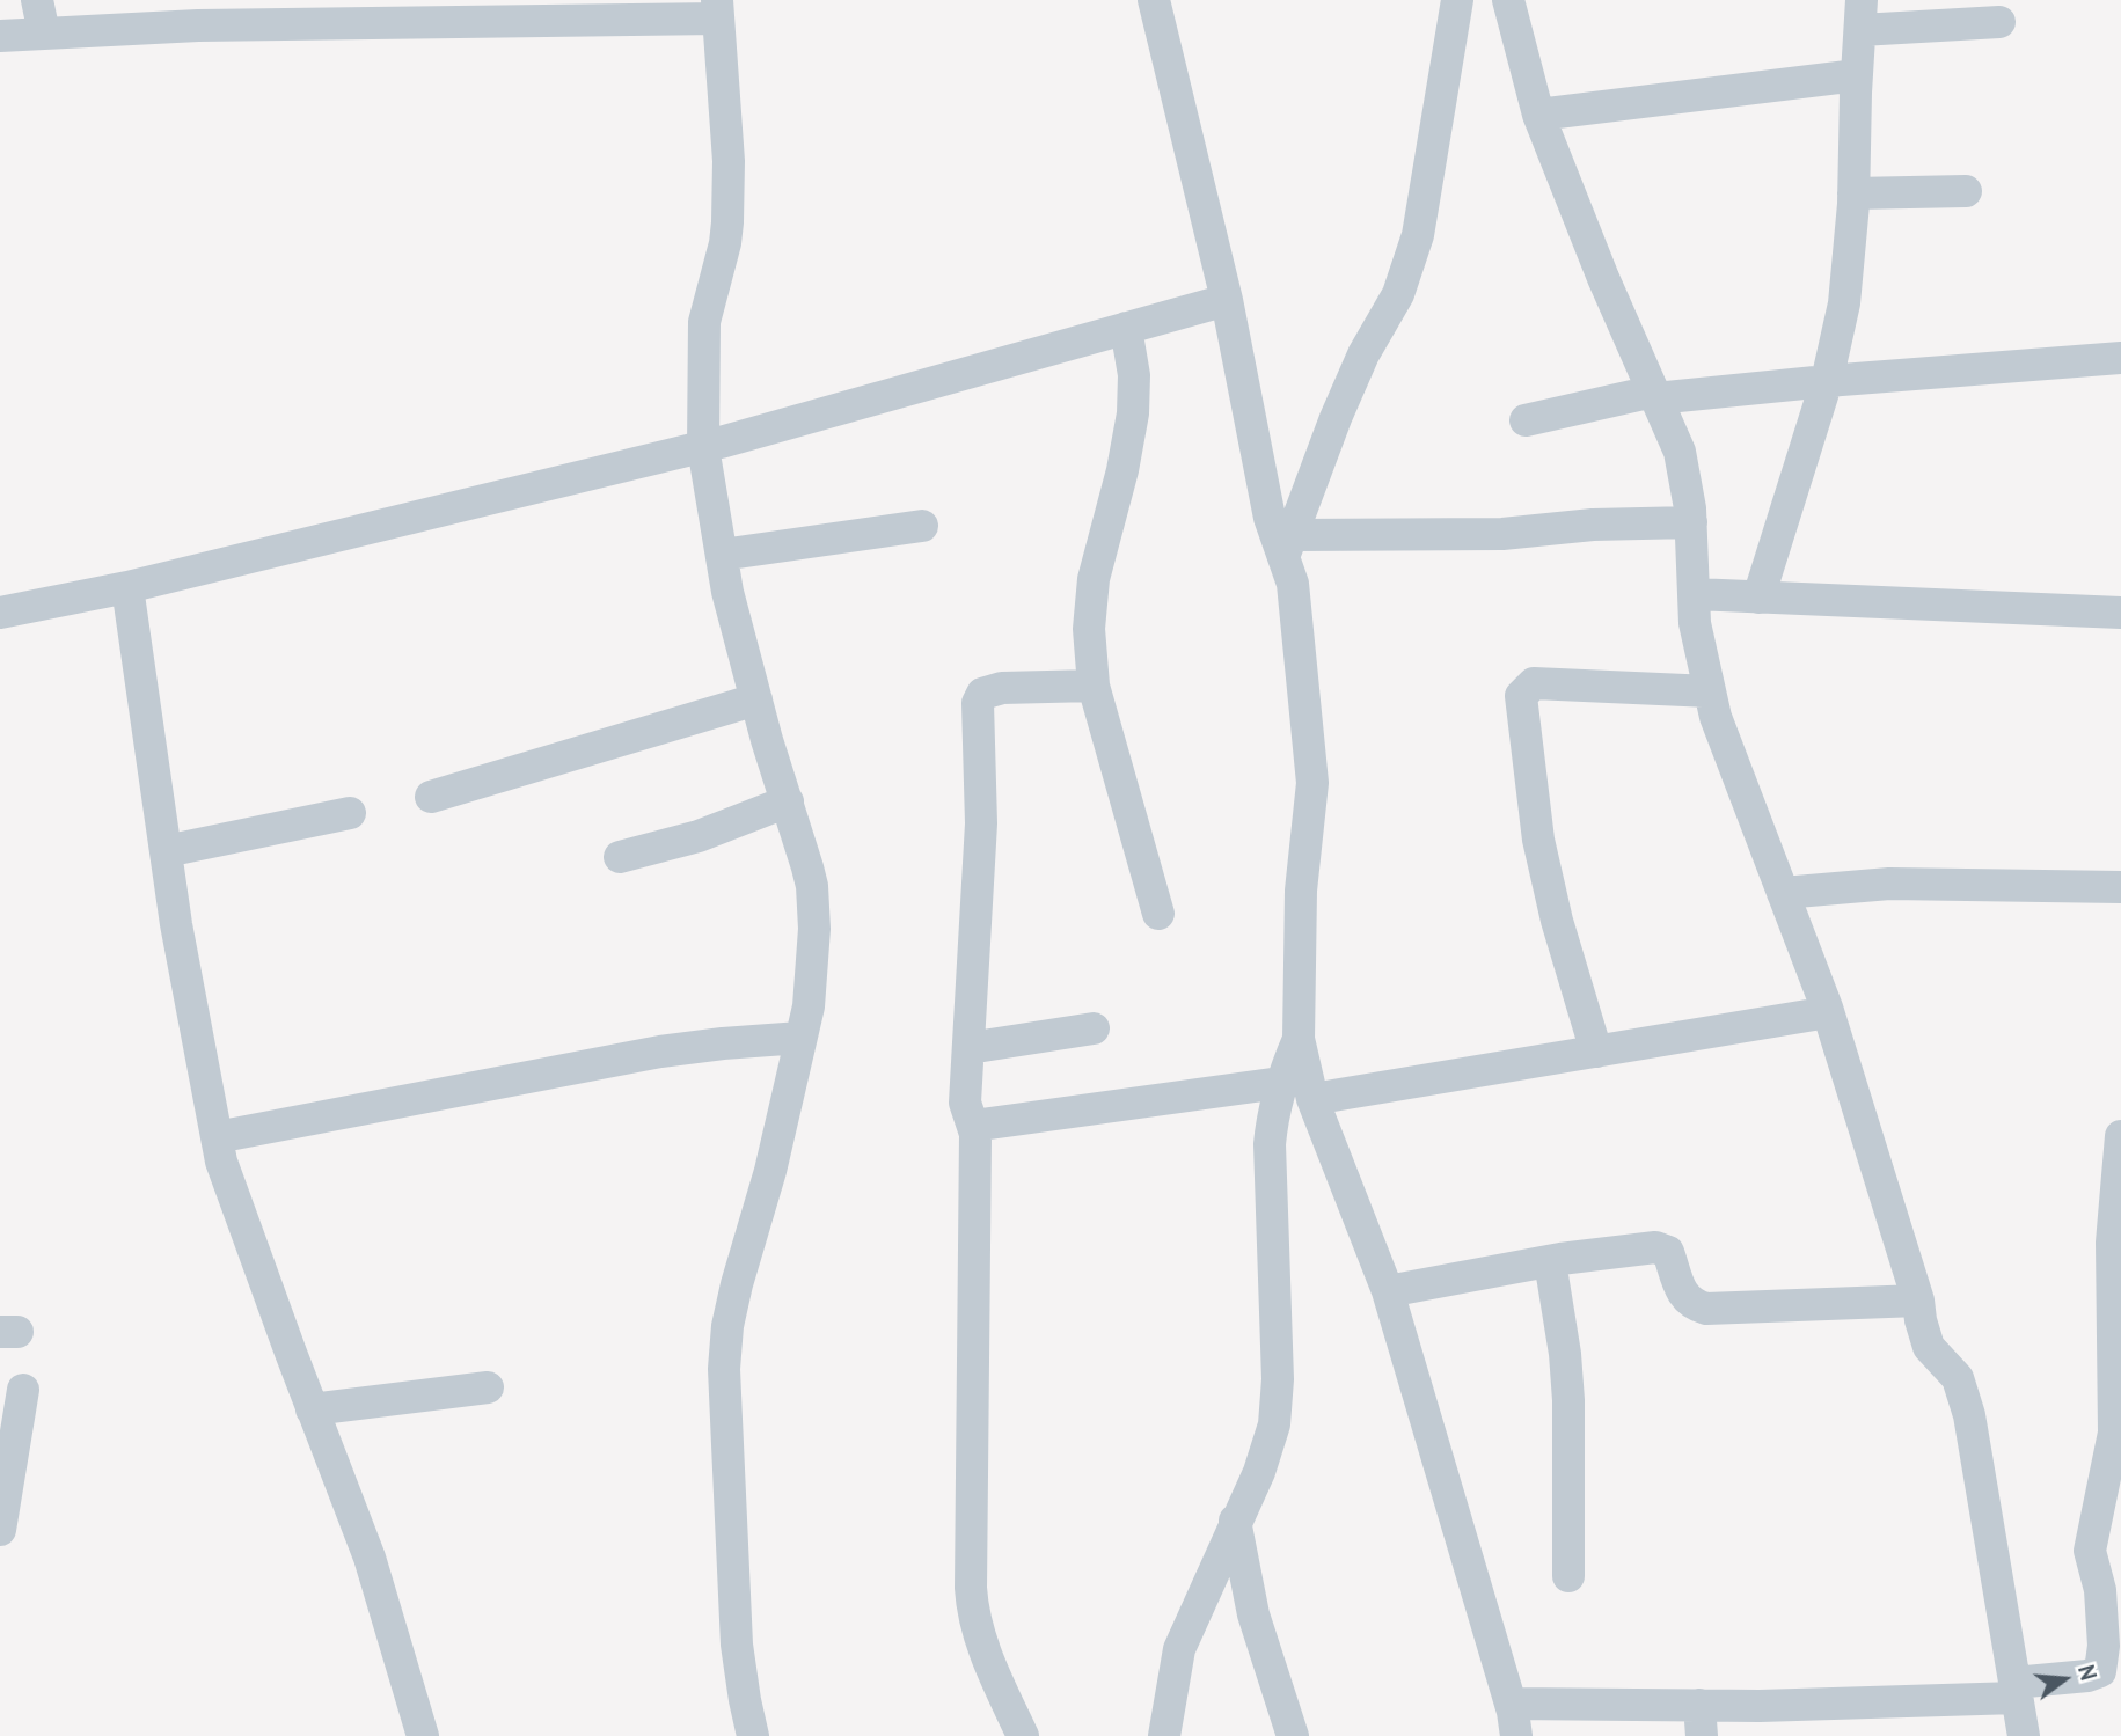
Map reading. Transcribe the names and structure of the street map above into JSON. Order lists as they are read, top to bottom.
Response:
{
  "north": "right"
}
